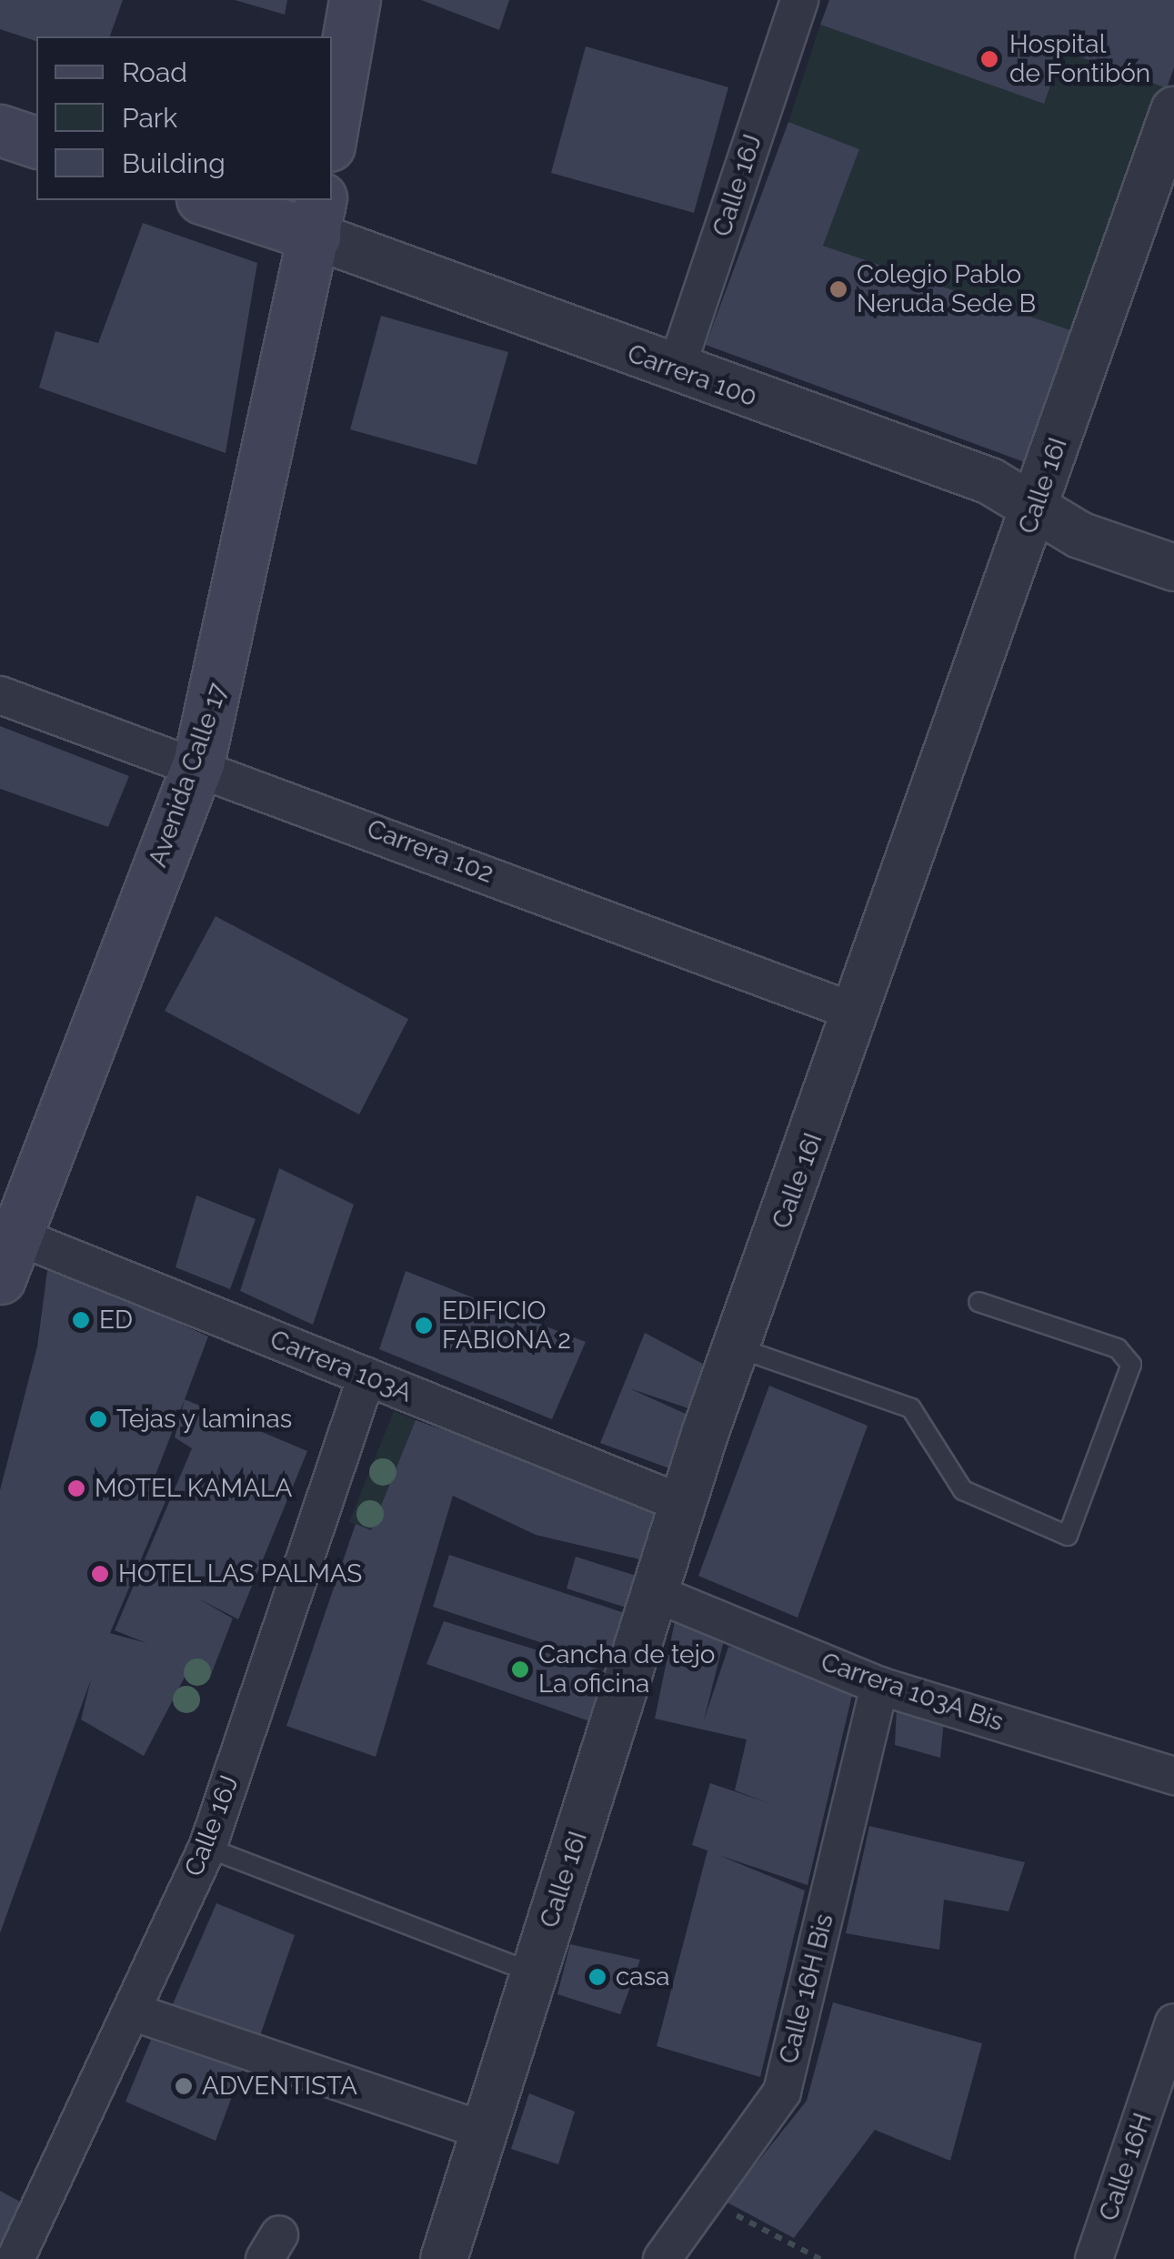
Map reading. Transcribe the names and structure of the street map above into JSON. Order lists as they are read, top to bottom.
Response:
{
  "streets": {
    "main road": ["Carrera 100", "Avenida Calle 17"],
    "street": [
      "Calle 16J",
      "Calle 16I",
      "Carrera 102",
      "Carrera 103A",
      "Carrera 103A Bis",
      "Calle 16H Bis",
      "Calle 16H"
    ]
  },
  "crossings": [
    ["Calle 16J", "Carrera 100"],
    ["Calle 16J", "Carrera 103A"],
    ["Carrera 100", "Calle 16I"],
    ["Carrera 100", "Avenida Calle 17"],
    ["Calle 16I", "Carrera 102"],
    ["Calle 16I", "Carrera 103A"],
    ["Calle 16I", "Carrera 103A Bis"],
    ["Avenida Calle 17", "Carrera 102"],
    ["Avenida Calle 17", "Carrera 103A"],
    ["Carrera 103A Bis", "Calle 16H Bis"]
  ],
  "places": [
    "Hospital de Fontibón",
    "Colegio Pablo Neruda Sede B",
    "ED",
    "EDIFICIO FABIONA 2",
    "Tejas y laminas",
    "MOTEL KAMALA",
    "HOTEL LAS PALMAS",
    "Cancha de tejo La oficina",
    "casa",
    "ADVENTISTA"
  ],
  "legend": ["Road", "Park", "Building"]
}
